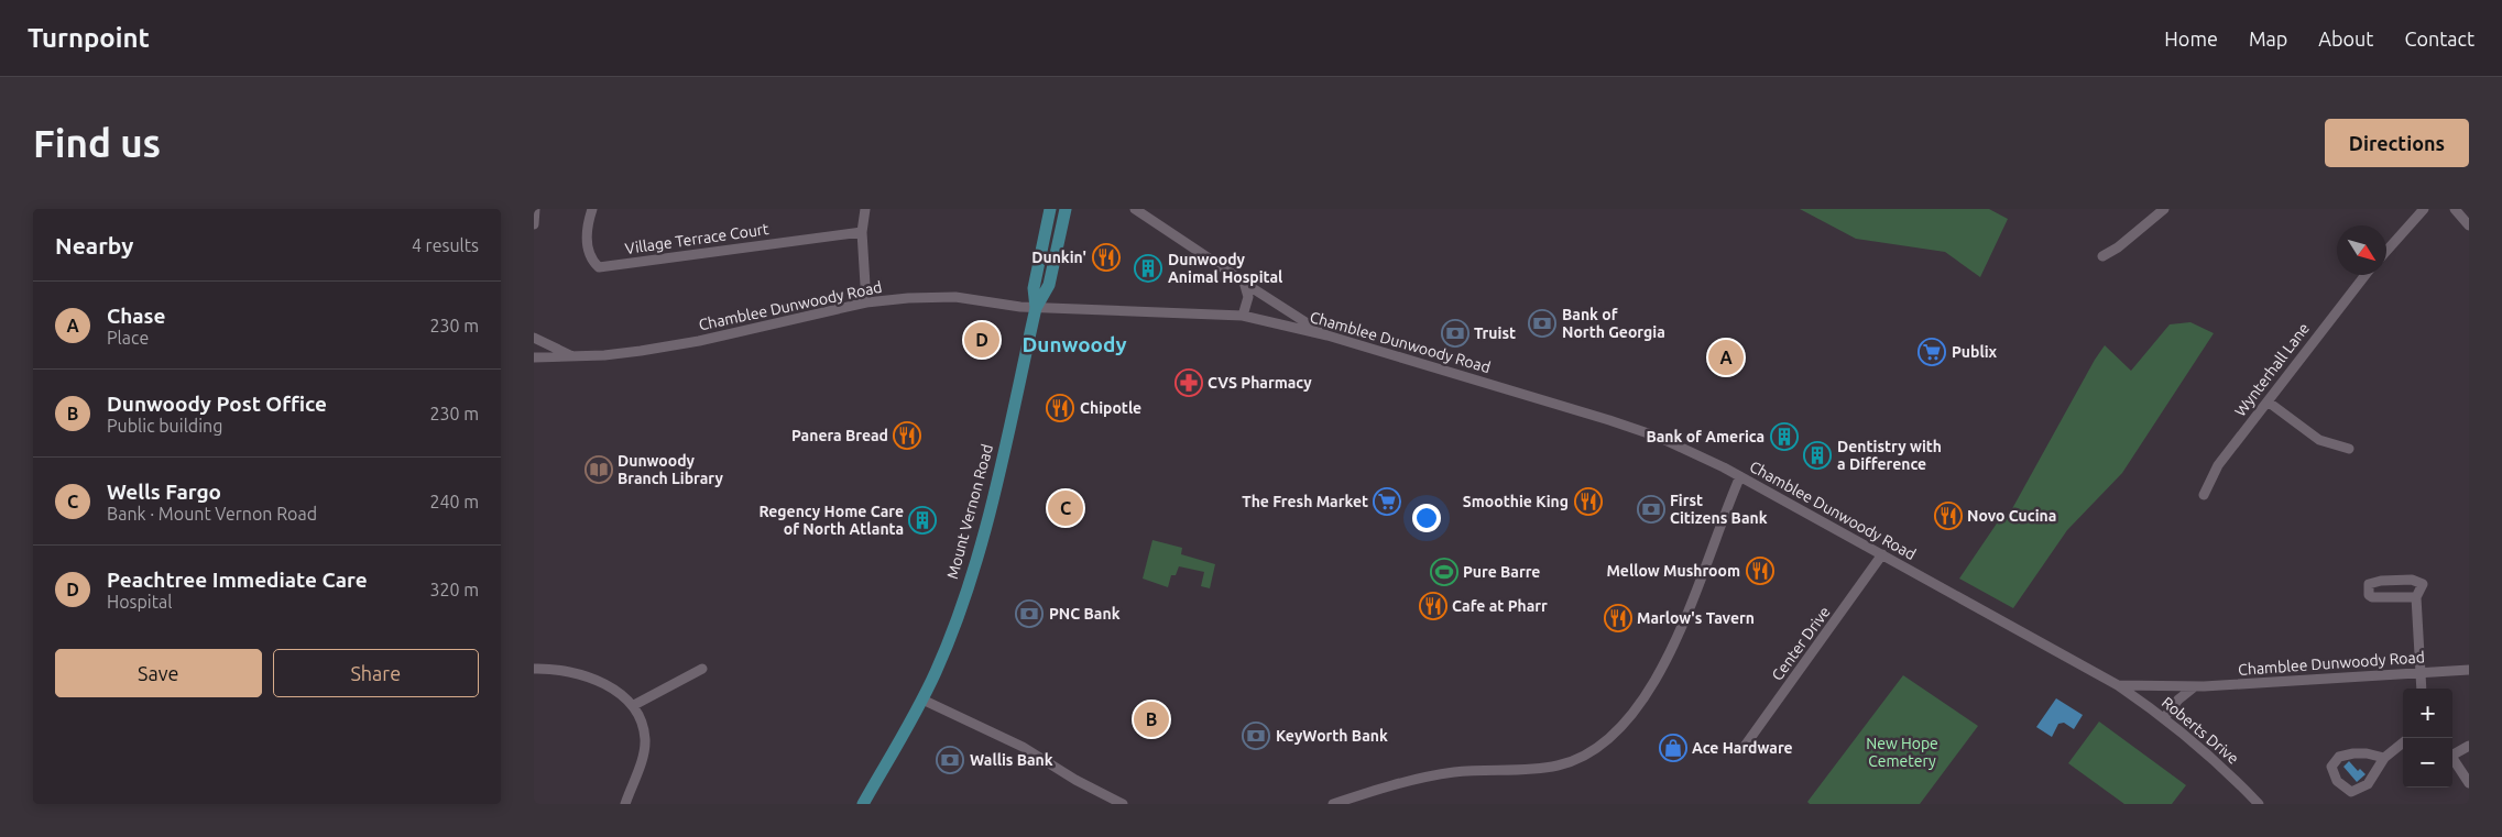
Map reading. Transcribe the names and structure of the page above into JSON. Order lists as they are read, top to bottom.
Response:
{
  "streets": {
    "main road": ["Mount Vernon Road"],
    "street": [
      "Village Terrace Court",
      "Chamblee Dunwoody Road",
      "Wynterhall Lane",
      "Center Drive",
      "Roberts Drive"
    ]
  },
  "crossings": [
    ["Chamblee Dunwoody Road", "Mount Vernon Road"],
    ["Chamblee Dunwoody Road", "Center Drive"],
    ["Chamblee Dunwoody Road", "Roberts Drive"]
  ],
  "districts": ["Dunwoody"],
  "parks": ["New Hope Cemetery"],
  "places": {
    "restaurant": [
      "Dunkin'",
      "Chipotle",
      "Panera Bread",
      "Smoothie King",
      "Novo Cucina",
      "Mellow Mushroom",
      "Cafe at Pharr",
      "Marlow's Tavern"
    ],
    "building": [
      "Dunwoody Animal Hospital",
      "Bank of America",
      "Dentistry with a Difference",
      "Regency Home Care of North Atlanta"
    ],
    "bank": [
      "Bank of North Georgia",
      "Truist",
      "First Citizens Bank",
      "PNC Bank",
      "KeyWorth Bank",
      "Wallis Bank"
    ],
    "supermarket": ["Publix", "The Fresh Market"],
    "pharmacy": ["CVS Pharmacy"],
    "library": ["Dunwoody Branch Library"],
    "sports": ["Pure Barre"],
    "shop": ["Ace Hardware"]
  },
  "north": "bottom right",
  "page": {
    "header": "Turnpoint",
    "nav": [
      "Home",
      "Map",
      "About",
      "Contact"
    ],
    "buttons": [
      "Directions",
      ["Save", "Share"]
    ],
    "title": "Find us",
    "heading": ["Nearby", "4 results"],
    "list": [
      {
        "mark": "A",
        "name": "Chase",
        "note": "Place",
        "value": "230 m"
      },
      {
        "mark": "B",
        "name": "Dunwoody Post Office",
        "note": "Public building",
        "value": "230 m"
      },
      {
        "mark": "C",
        "name": "Wells Fargo",
        "note": "Bank · Mount Vernon Road",
        "value": "240 m"
      },
      {
        "mark": "D",
        "name": "Peachtree Immediate Care",
        "note": "Hospital",
        "value": "320 m"
      }
    ],
    "pins": [
      "D",
      "A",
      "C",
      "B"
    ],
    "map_buttons": ["+", "−"]
  }
}
